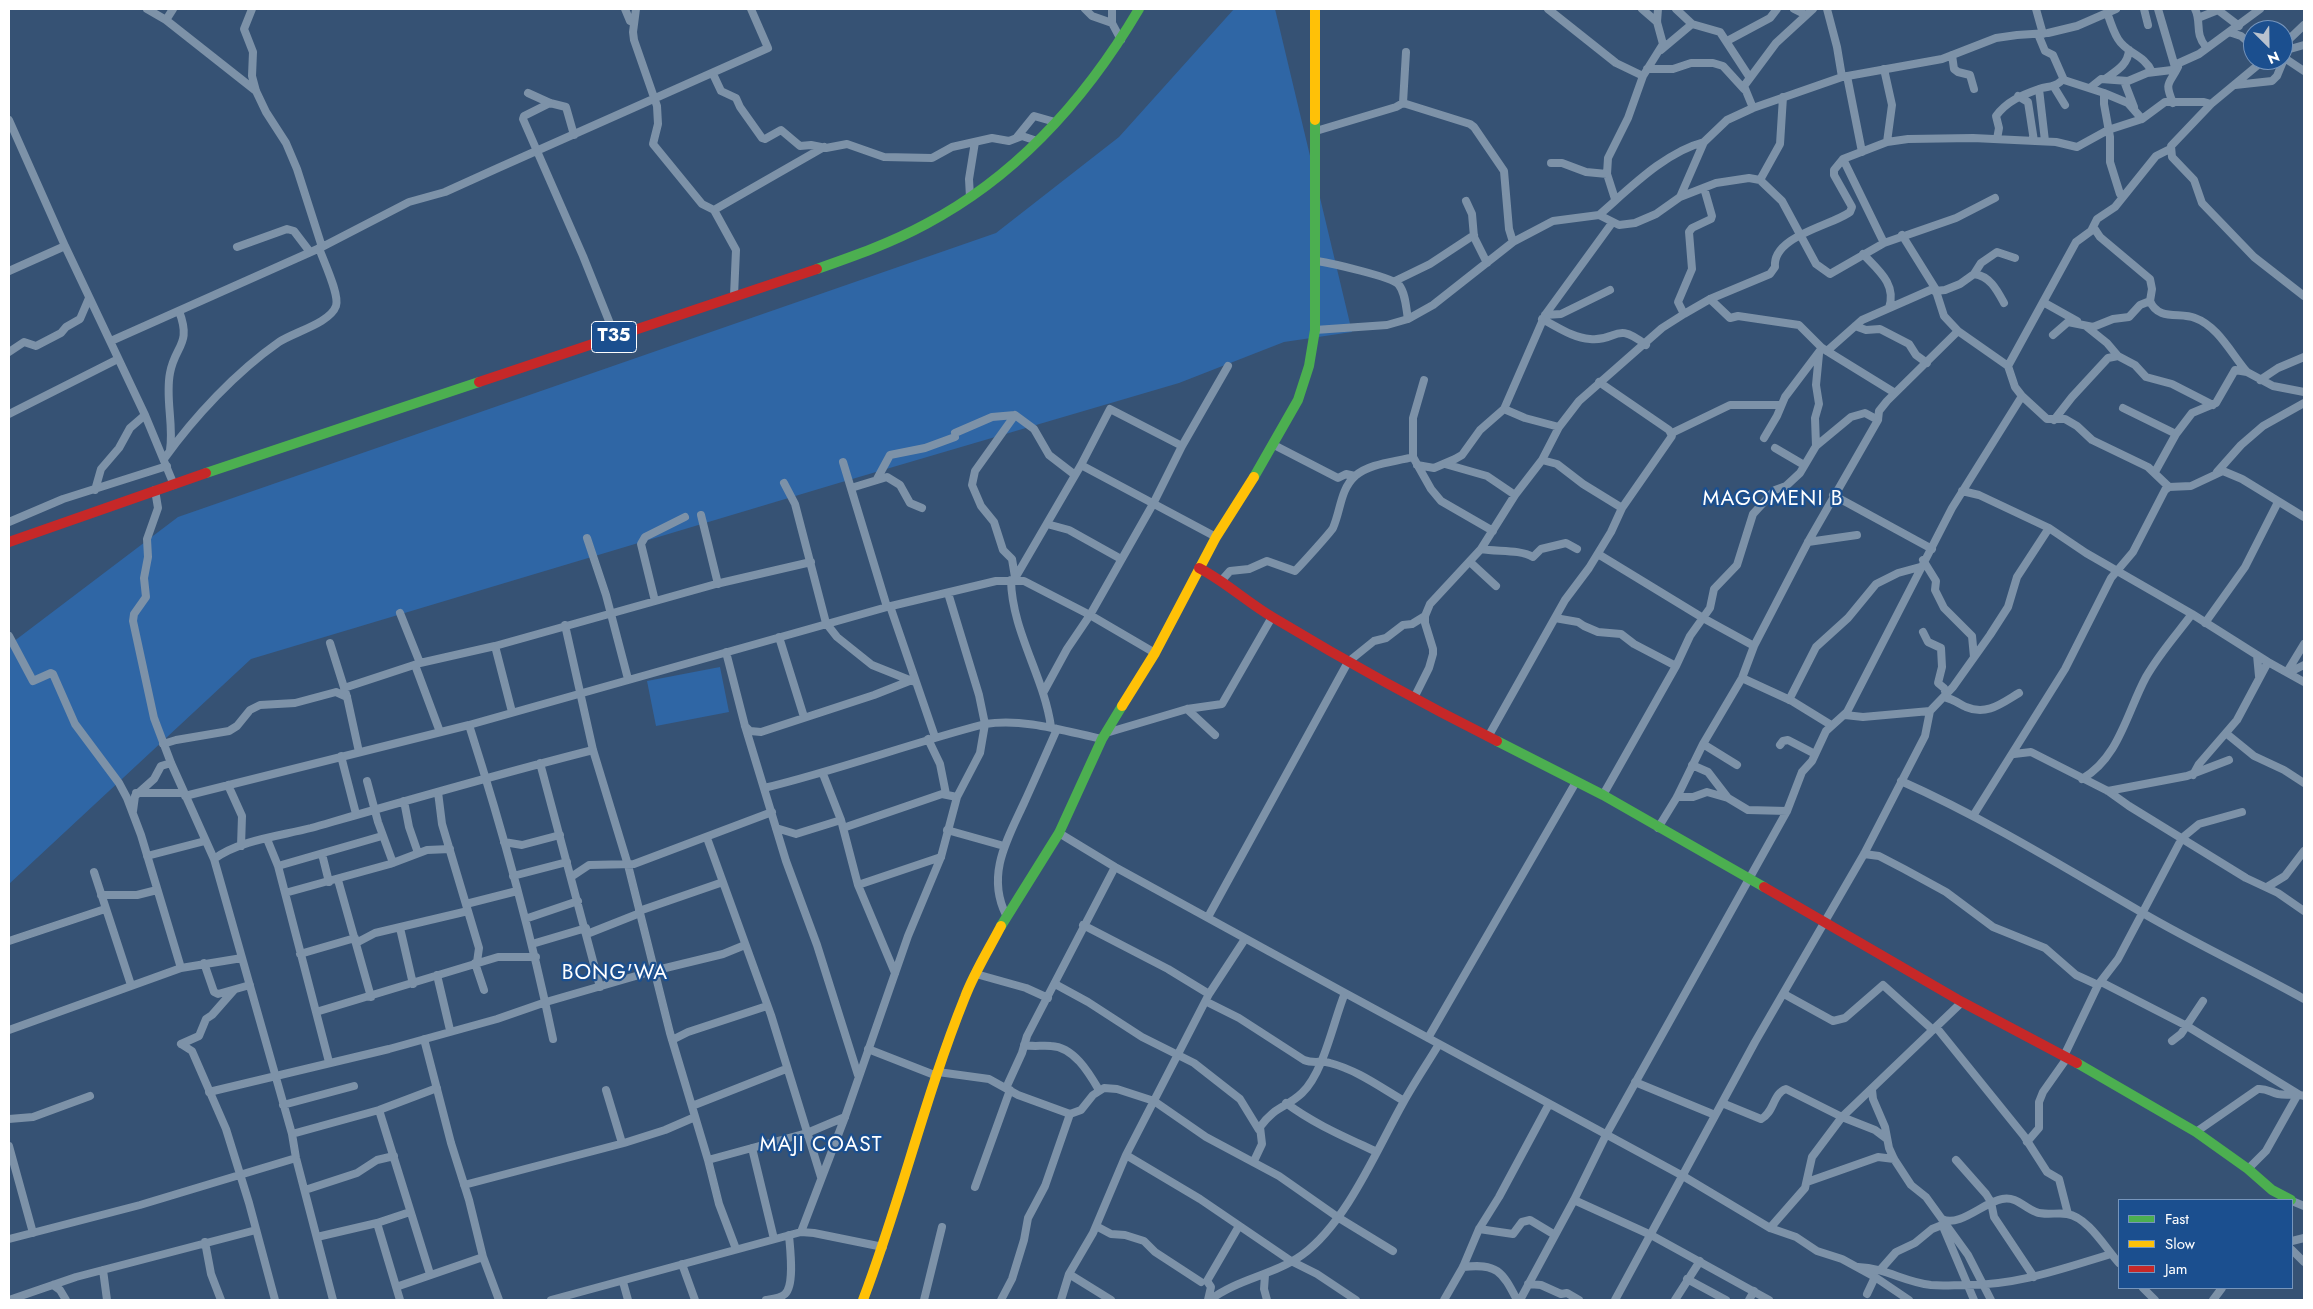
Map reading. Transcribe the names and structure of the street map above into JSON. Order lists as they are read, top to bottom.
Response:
{
  "streets": {
    "main road": ["T35"]
  },
  "districts": ["MAGOMENI B", "BONG'WA", "MAJI COAST"],
  "legend": ["Fast", "Slow", "Jam"],
  "north": "bottom right"
}
